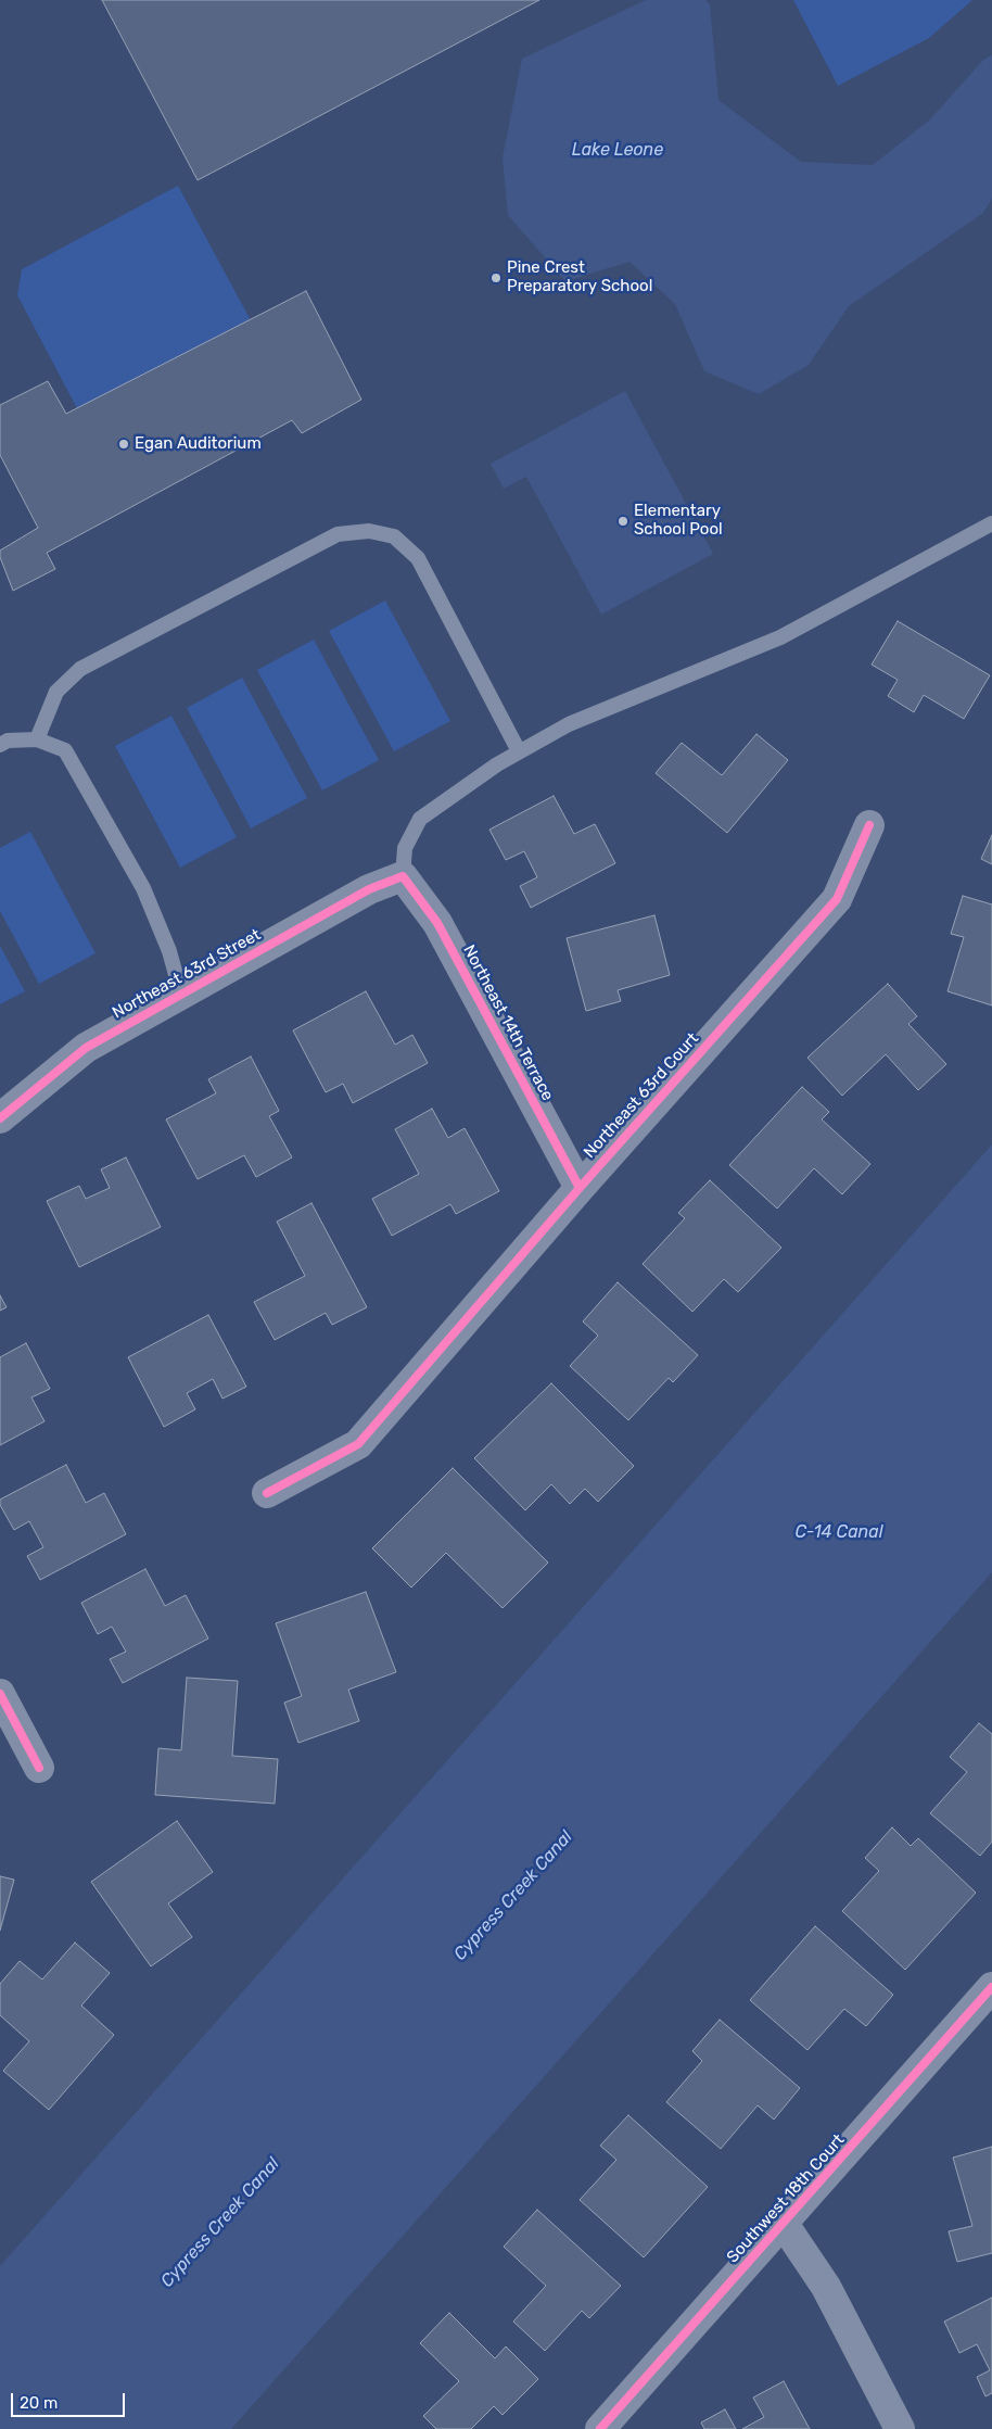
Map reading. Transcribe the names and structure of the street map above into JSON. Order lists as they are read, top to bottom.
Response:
{
  "streets": {
    "street": [
      "Northeast 63rd Street",
      "Northeast 14th Terrace",
      "Northeast 63rd Court",
      "Southwest 18th Court"
    ]
  },
  "crossings": [
    ["Northeast 63rd Street", "Northeast 14th Terrace"],
    ["Northeast 14th Terrace", "Northeast 63rd Court"]
  ],
  "water": ["Lake Leone", "C-14 Canal", "Cypress Creek Canal"],
  "places": ["Pine Crest Preparatory School", "Egan Auditorium", "Elementary School Pool"],
  "scale_bar": "20 m"
}
